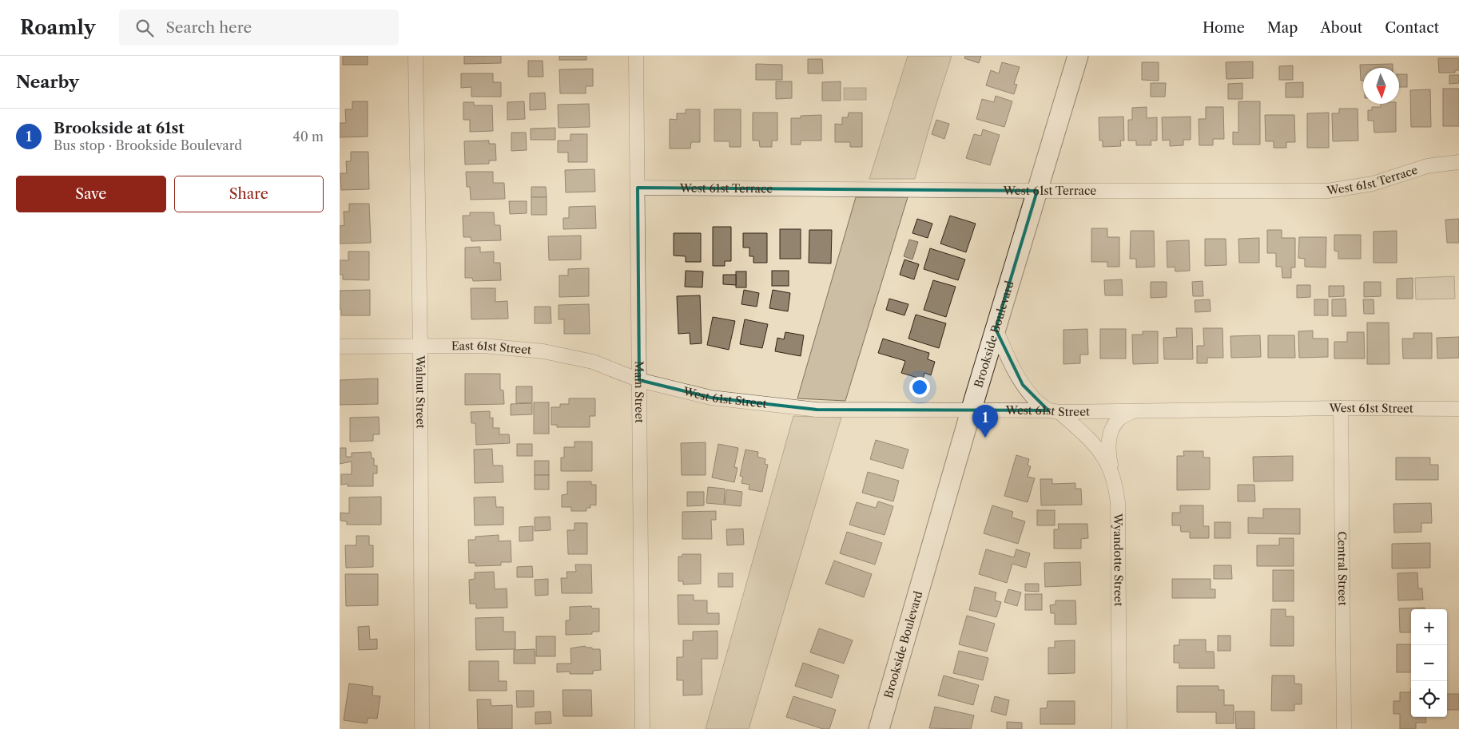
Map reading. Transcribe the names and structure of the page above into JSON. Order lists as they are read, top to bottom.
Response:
{
  "streets": {
    "main road": ["Brookside Boulevard"],
    "street": [
      "West 61st Terrace",
      "East 61st Street",
      "Walnut Street",
      "Main Street",
      "West 61st Street",
      "Wyandotte Street",
      "Central Street"
    ]
  },
  "crossings": [
    ["West 61st Terrace", "Brookside Boulevard"],
    ["West 61st Terrace", "Main Street"],
    ["Brookside Boulevard", "West 61st Street"],
    ["Brookside Boulevard", "Wyandotte Street"],
    ["East 61st Street", "Walnut Street"],
    ["East 61st Street", "Main Street"],
    ["East 61st Street", "West 61st Street"],
    ["Main Street", "West 61st Street"],
    ["West 61st Street", "Wyandotte Street"],
    ["West 61st Street", "Central Street"]
  ],
  "north": "bottom",
  "page": {
    "header": "Roamly",
    "search": "Search here",
    "nav": [
      "Home",
      "Map",
      "About",
      "Contact"
    ],
    "heading": "Nearby",
    "list": [
      {
        "mark": "1",
        "name": "Brookside at 61st",
        "note": "Bus stop · Brookside Boulevard",
        "value": "40 m"
      }
    ],
    "buttons": ["Save", "Share"],
    "pins": "1",
    "map_buttons": ["+", "−"]
  }
}
